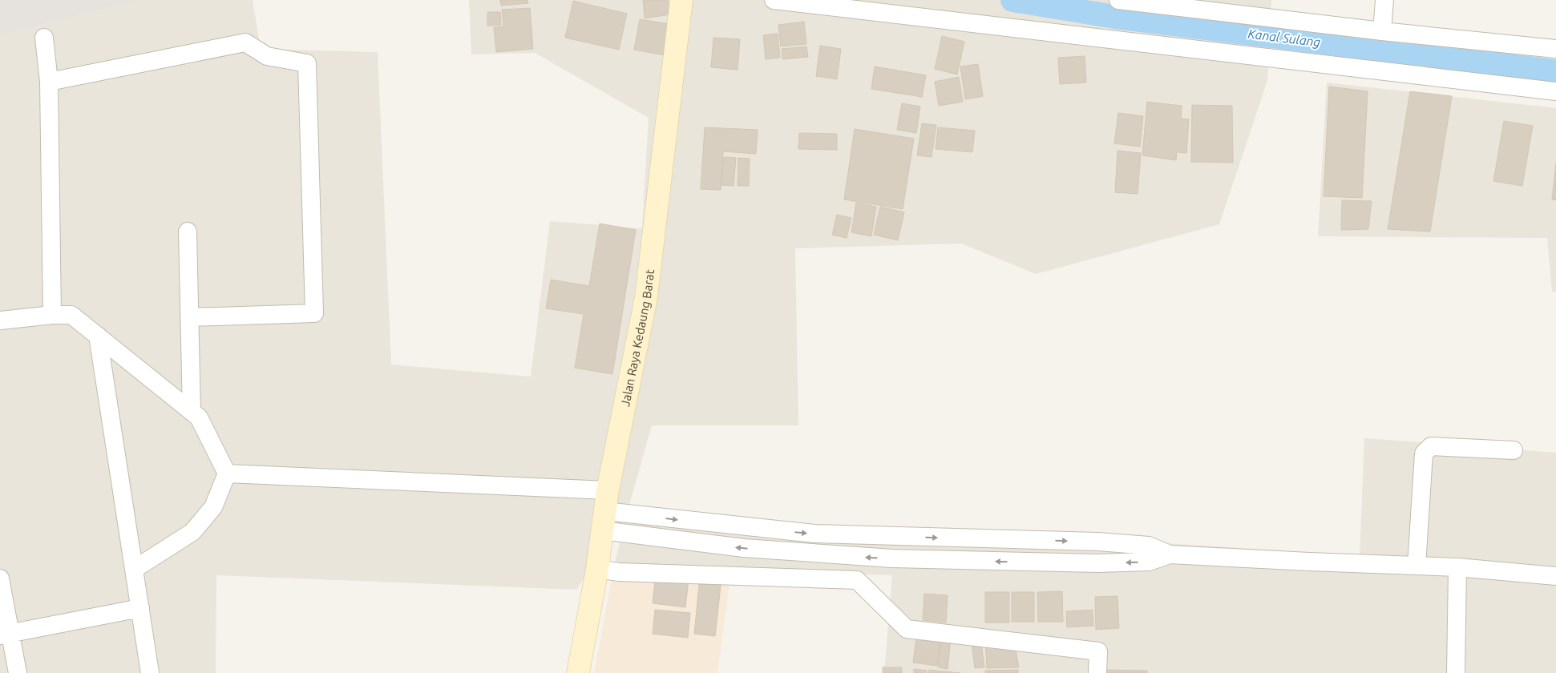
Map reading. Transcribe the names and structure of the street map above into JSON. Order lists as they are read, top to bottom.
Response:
{
  "streets": {
    "street": ["Jalan Raya Kedaung Barat"]
  },
  "water": ["Kanal Sulang"]
}
